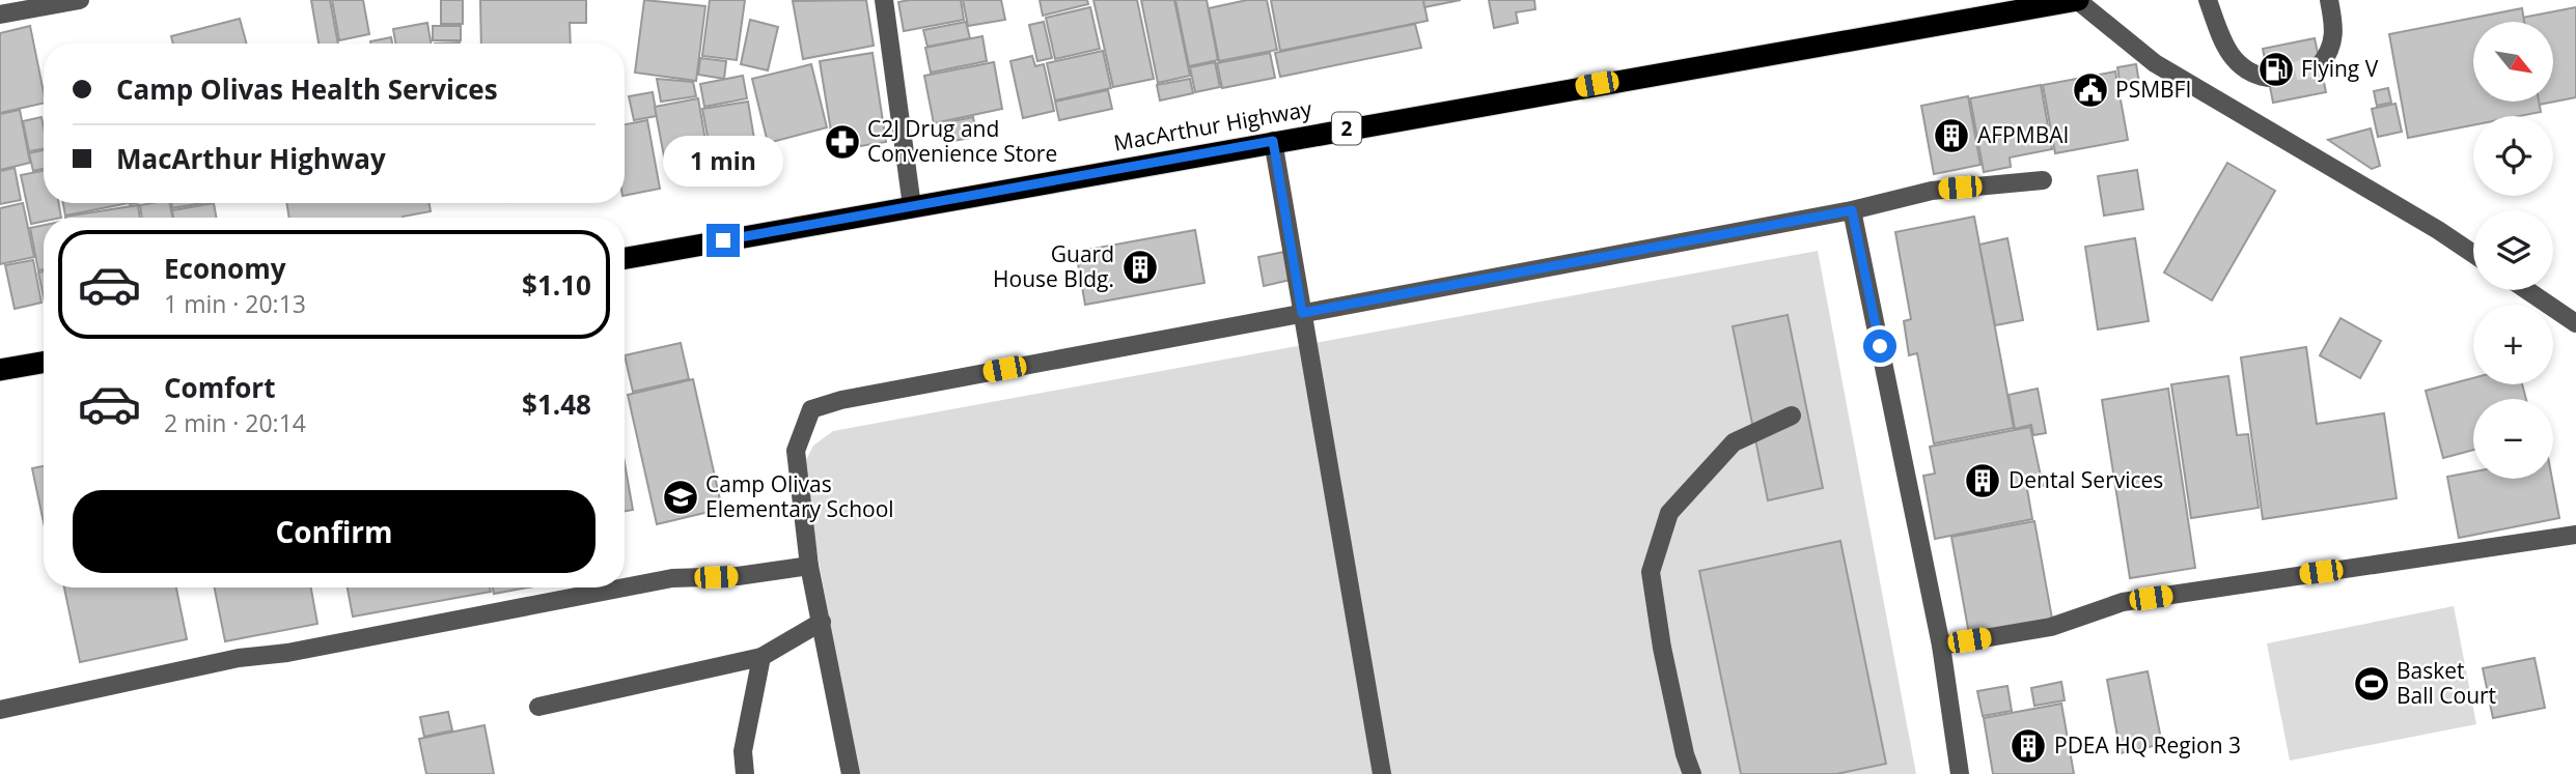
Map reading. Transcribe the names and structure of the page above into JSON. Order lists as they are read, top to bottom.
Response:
{
  "streets": {
    "highway": ["MacArthur Highway", "2"]
  },
  "places": {
    "fuel station": ["Flying V"],
    "public building": ["PSMBFI"],
    "building": [
      "AFPMBAI",
      "Guard House Bldg.",
      "Dental Services",
      "PDEA HQ Region 3"
    ],
    "pharmacy": ["C2J Drug and Convenience Store"],
    "school or university": ["Camp Olivas Elementary School"],
    "sports": ["Basket Ball Court"]
  },
  "north": "bottom right",
  "page": {
    "map_buttons": ["+", "−"],
    "banner": ["Camp Olivas Health Services", "MacArthur Highway"],
    "bubble": "1 min",
    "list": [
      {
        "name": "Economy",
        "note": "1 min · 20:13",
        "value": "$1.10"
      },
      {
        "name": "Comfort",
        "note": "2 min · 20:14",
        "value": "$1.48"
      }
    ],
    "buttons": "Confirm"
  }
}
